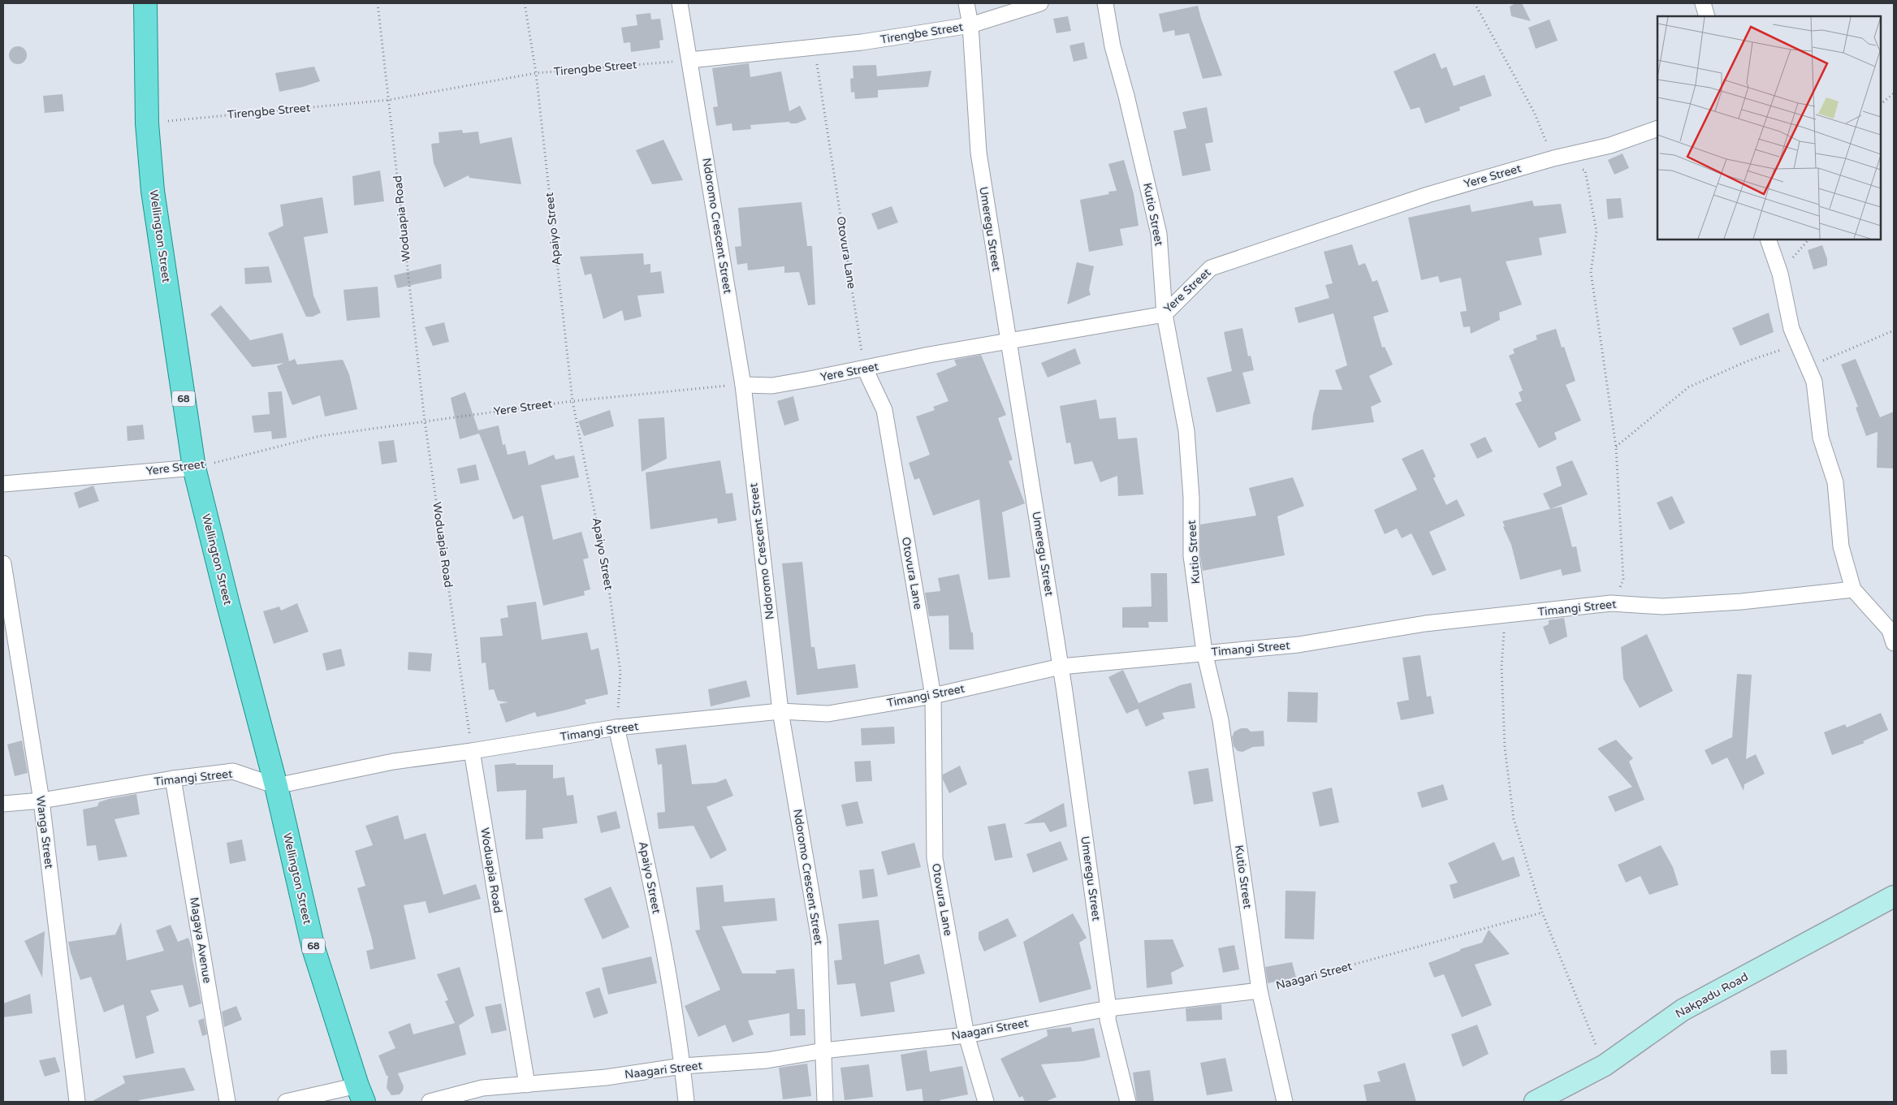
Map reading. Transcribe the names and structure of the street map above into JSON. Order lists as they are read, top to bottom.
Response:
{
  "streets": {
    "main road": ["Wellington Street", "68"],
    "street": [
      "Tirengbe Street",
      "Yere Street",
      "Kutio Street",
      "Woduapia Road",
      "Ndoromo Crescent Street",
      "Apaiyo Street",
      "Umeregu Street",
      "Otovura Lane",
      "Timangi Street",
      "Wanga Street",
      "Magaya Avenue",
      "Naagari Street",
      "Nakpadu Road"
    ]
  },
  "crossings": [
    ["Tirengbe Street", "Woduapia Road"],
    ["Tirengbe Street", "Ndoromo Crescent Street"],
    ["Tirengbe Street", "Apaiyo Street"],
    ["Tirengbe Street", "Umeregu Street"],
    ["Tirengbe Street", "Wellington Street"],
    ["Tirengbe Street", "Otovura Lane"],
    ["Yere Street", "Kutio Street"],
    ["Yere Street", "Woduapia Road"],
    ["Yere Street", "Ndoromo Crescent Street"],
    ["Yere Street", "Apaiyo Street"],
    ["Yere Street", "Umeregu Street"],
    ["Yere Street", "Wellington Street"],
    ["Yere Street", "Otovura Lane"],
    ["Kutio Street", "Timangi Street"],
    ["Kutio Street", "Naagari Street"],
    ["Woduapia Road", "Timangi Street"],
    ["Woduapia Road", "Naagari Street"],
    ["Ndoromo Crescent Street", "Timangi Street"],
    ["Ndoromo Crescent Street", "Naagari Street"],
    ["Apaiyo Street", "Timangi Street"],
    ["Apaiyo Street", "Naagari Street"],
    ["Umeregu Street", "Timangi Street"],
    ["Umeregu Street", "Naagari Street"],
    ["Wellington Street", "Timangi Street"],
    ["Otovura Lane", "Timangi Street"],
    ["Otovura Lane", "Naagari Street"],
    ["Timangi Street", "Wanga Street"],
    ["Timangi Street", "Magaya Avenue"]
  ]
}
